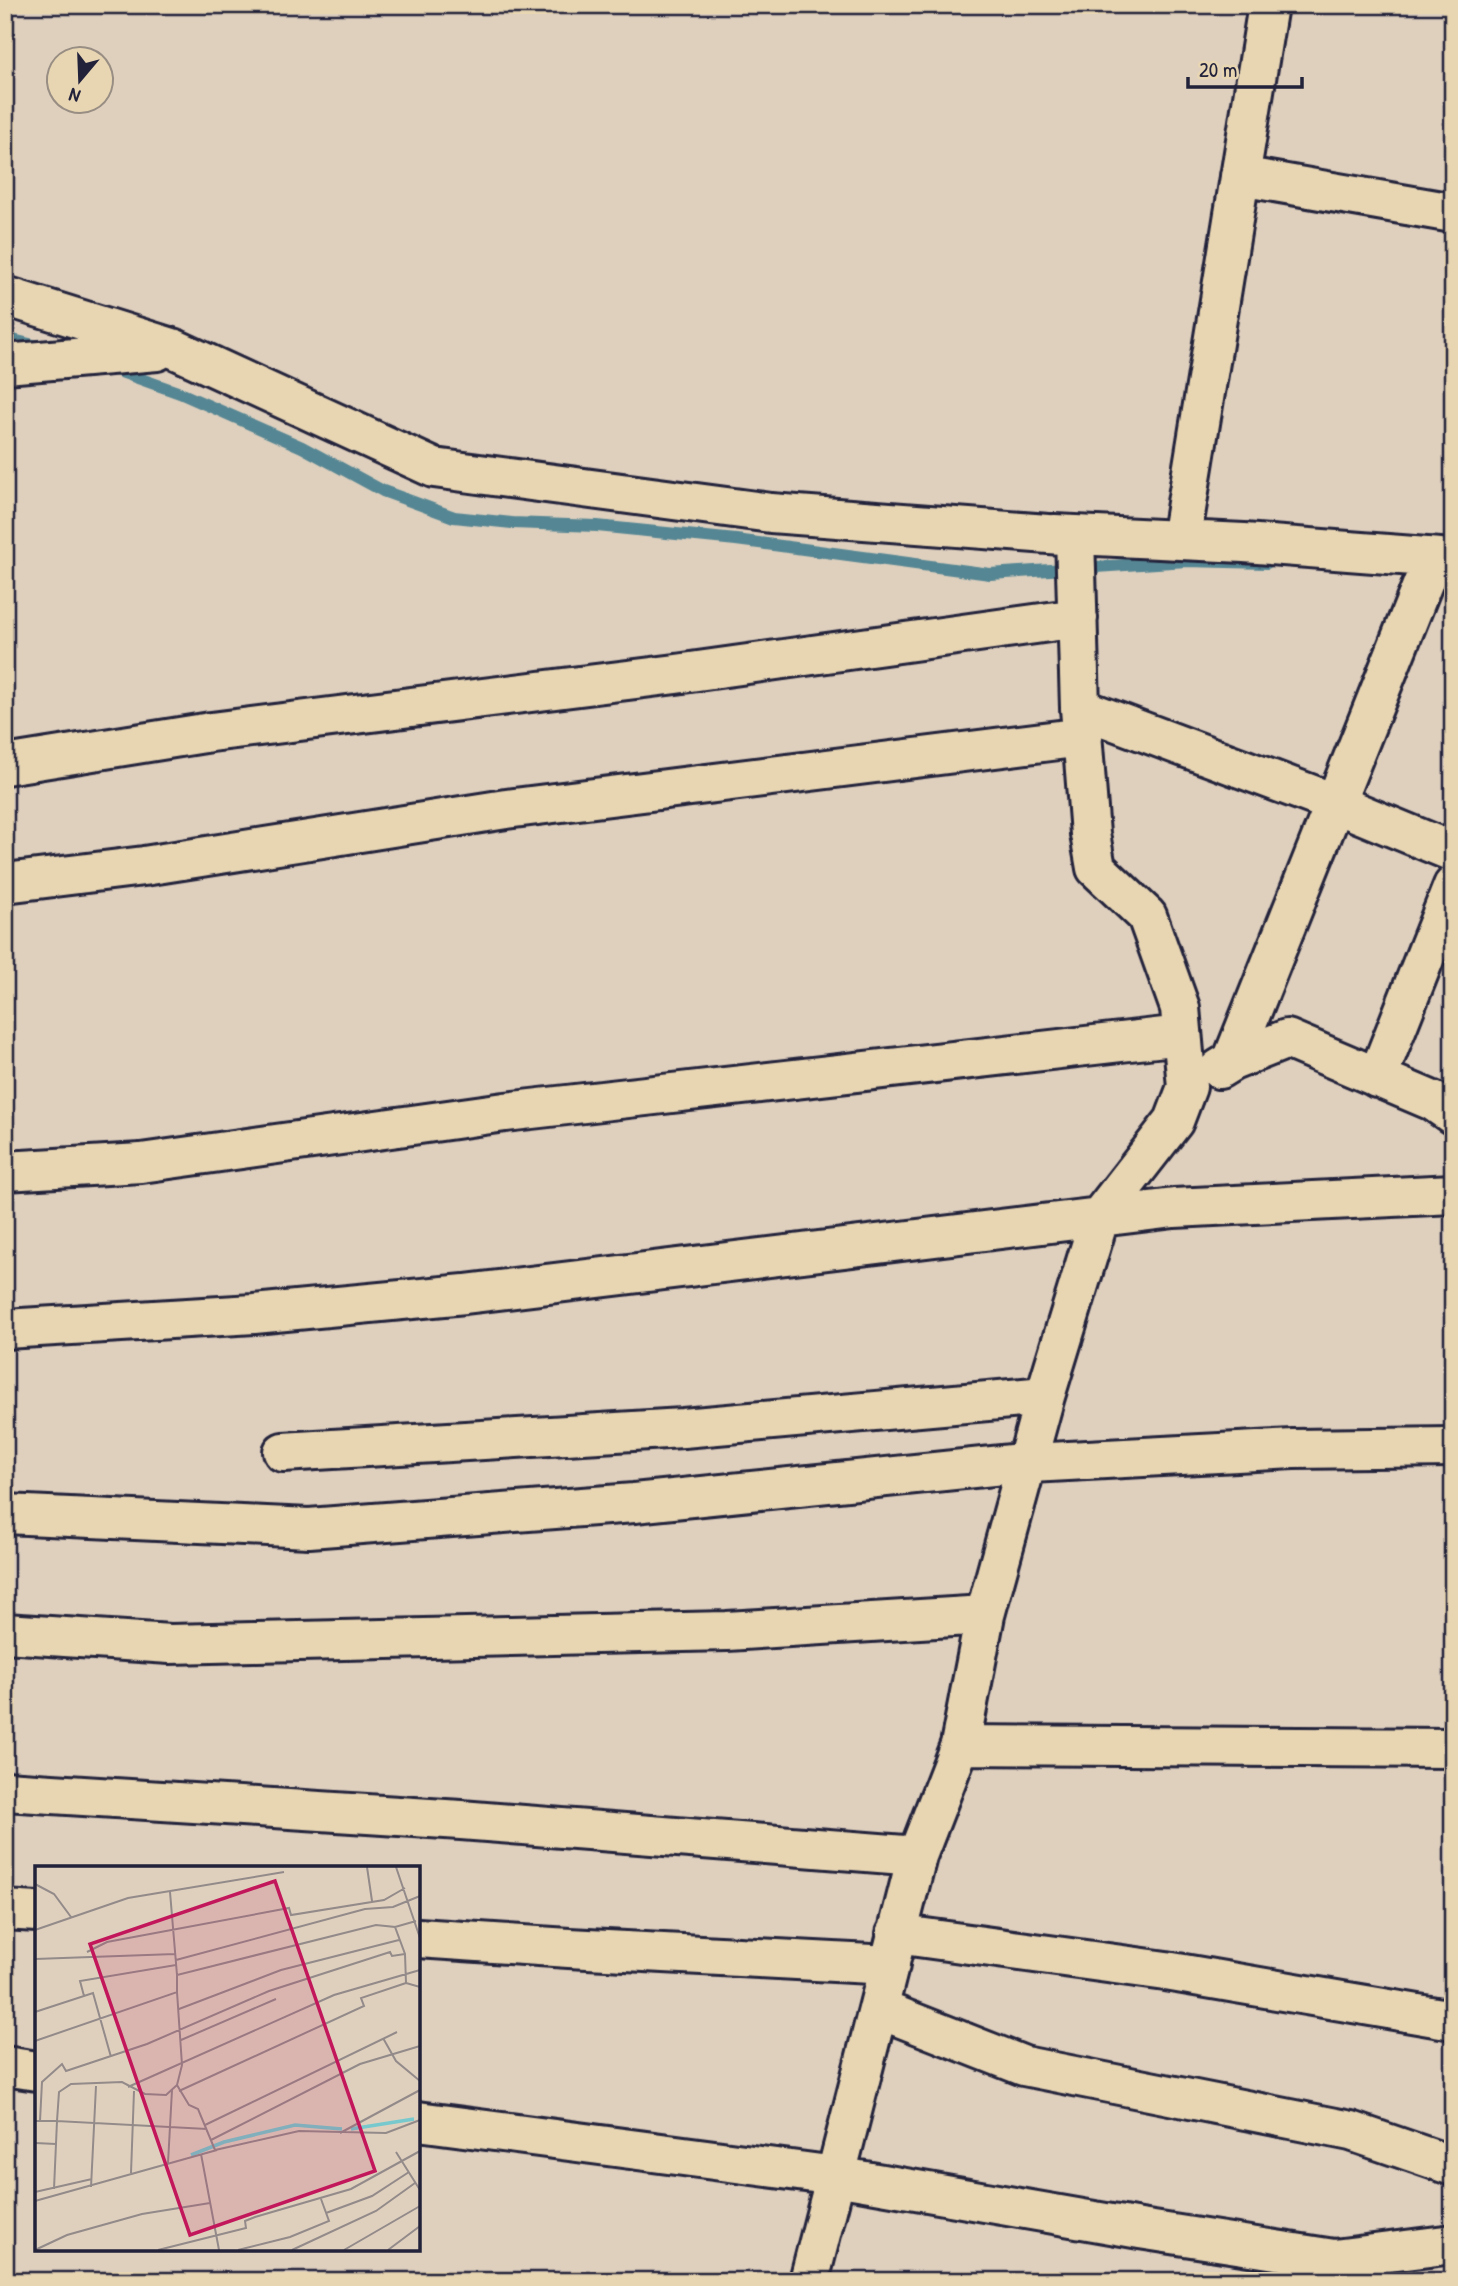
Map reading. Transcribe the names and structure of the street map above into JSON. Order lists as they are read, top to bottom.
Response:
{
  "scale_bar": "20 m",
  "north": "bottom"
}
